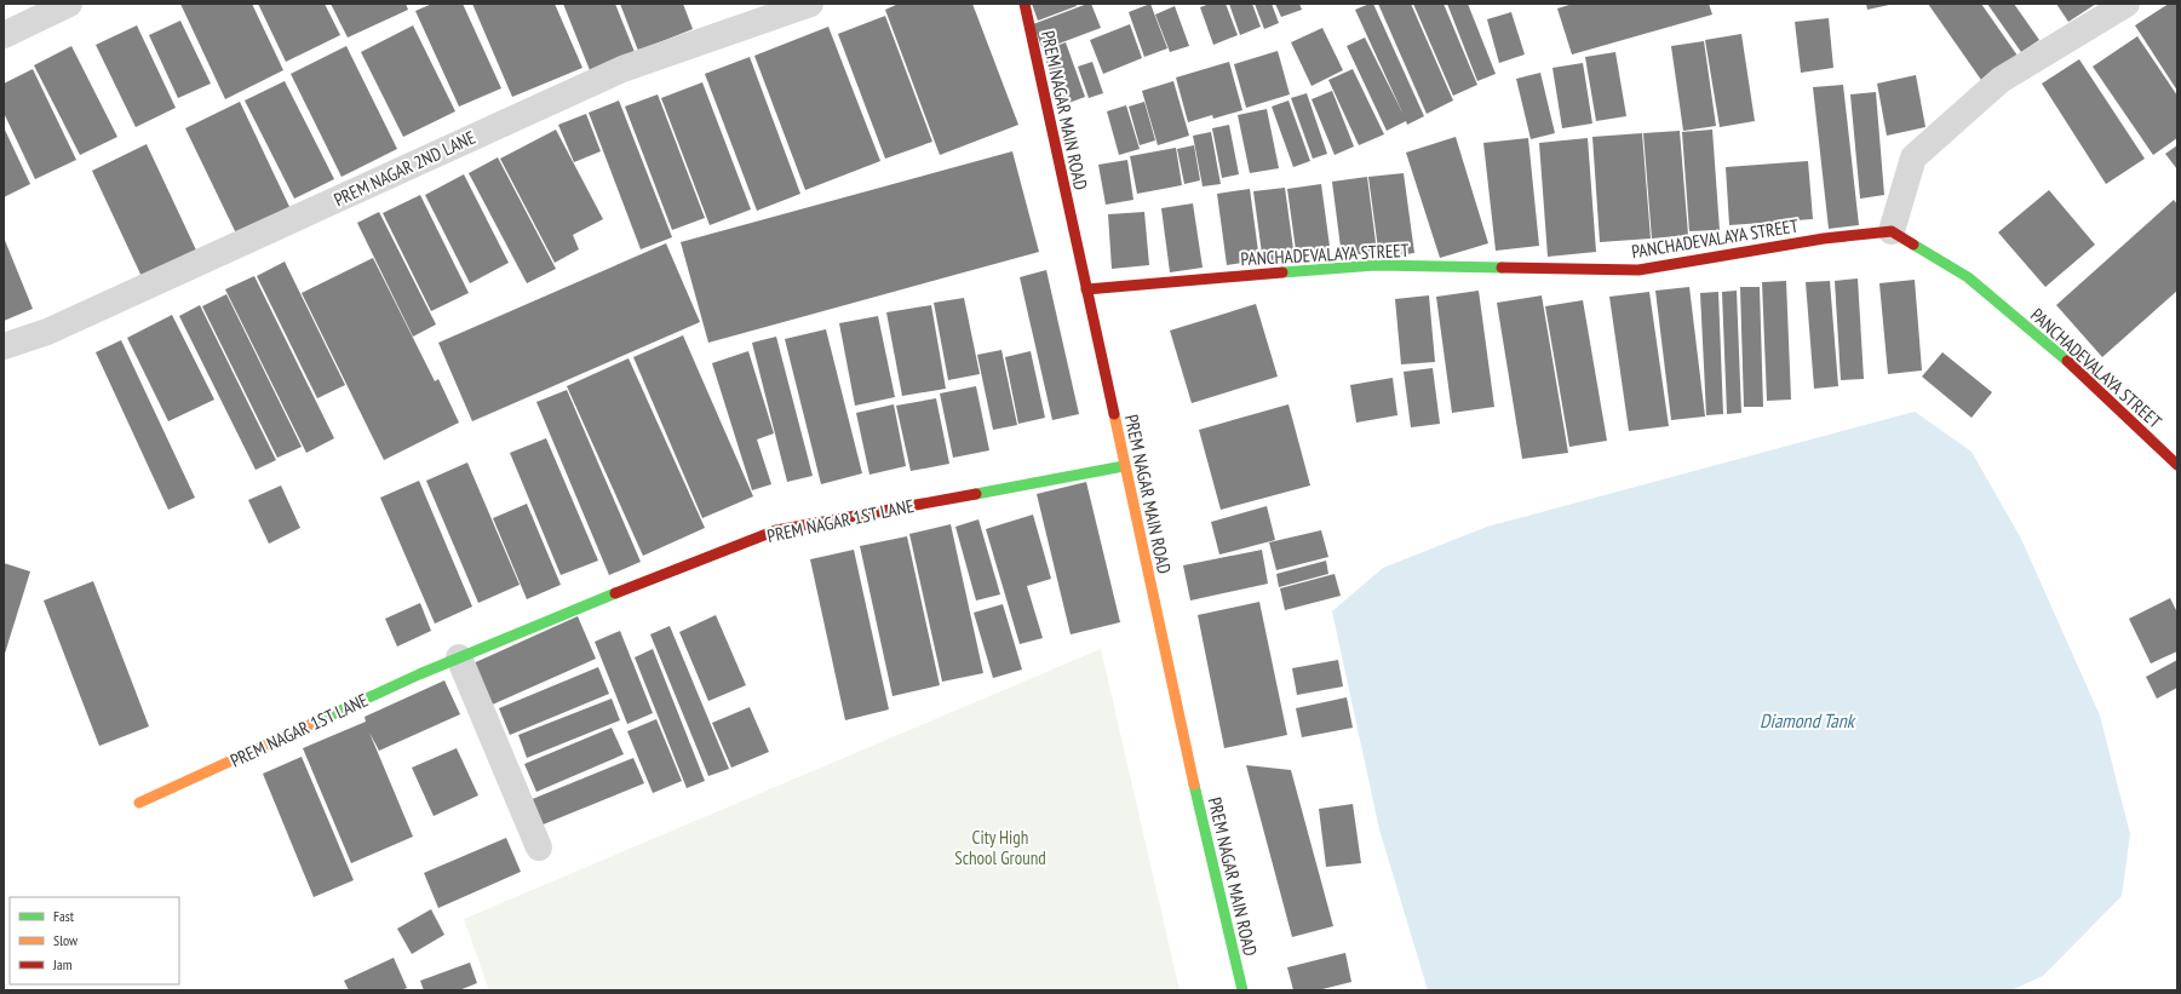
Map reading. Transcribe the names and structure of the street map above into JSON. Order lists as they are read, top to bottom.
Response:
{
  "streets": {
    "street": [
      "PREM NAGAR MAIN ROAD",
      "PREM NAGAR 2ND LANE",
      "PANCHADEVALAYA STREET",
      "PREM NAGAR 1ST LANE"
    ]
  },
  "crossings": [
    ["PREM NAGAR MAIN ROAD", "PANCHADEVALAYA STREET"],
    ["PREM NAGAR MAIN ROAD", "PREM NAGAR 1ST LANE"]
  ],
  "water": ["Diamond Tank"],
  "parks": ["City High School Ground"],
  "legend": ["Fast", "Slow", "Jam"]
}
